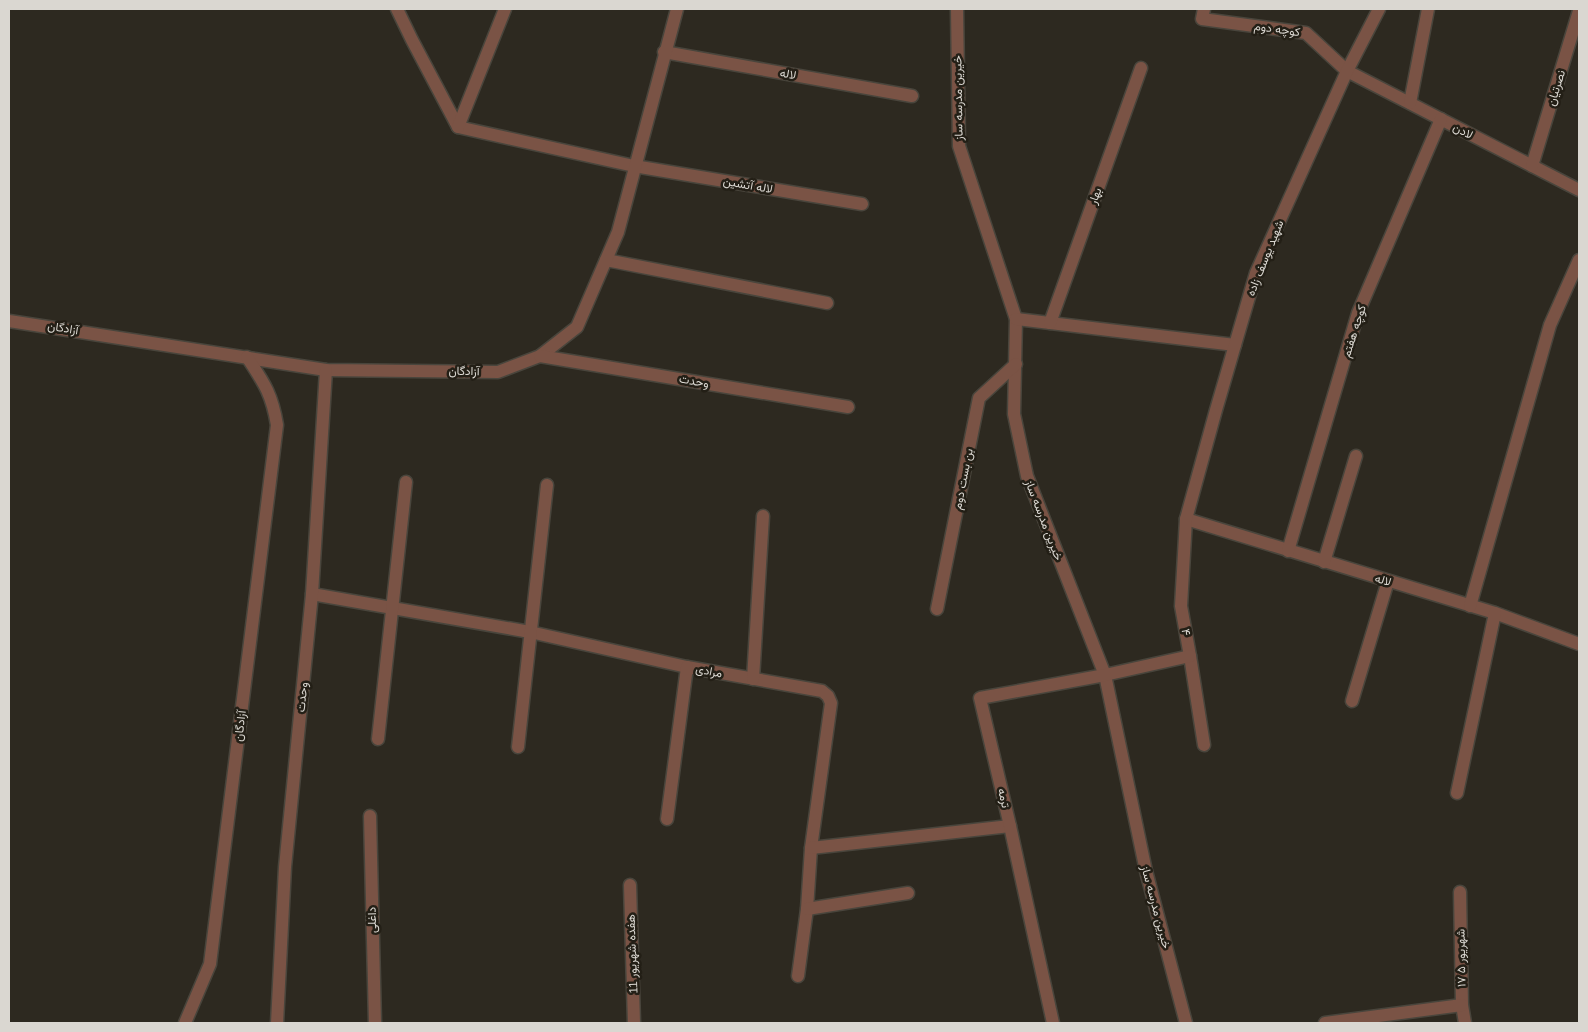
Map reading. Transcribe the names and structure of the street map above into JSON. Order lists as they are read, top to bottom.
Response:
{
  "streets": {
    "street": [
      "کوچه دوم",
      "لاله",
      "نصرتیان",
      "خیرین مدرسه ساز",
      "لادن",
      "لاله آتشین",
      "بهار",
      "شهید یوسف زاده",
      "آزادگان",
      "کوچه هفتم",
      "وحدت",
      "بن بست دوم",
      "۴",
      "مرادی",
      "ترمه",
      "داغلی",
      "هفده شهریور 11",
      "۱۷ شهریور ۵"
    ]
  },
  "crossings": [
    ["کوچه دوم", "لادن"],
    ["کوچه دوم", "شهید یوسف زاده"],
    ["لاله", "شهید یوسف زاده"],
    ["لاله", "آزادگان"],
    ["لاله", "کوچه هفتم"],
    ["لاله", "۴"],
    ["نصرتیان", "لادن"],
    ["خیرین مدرسه ساز", "بن بست دوم"],
    ["خیرین مدرسه ساز", "ترمه"],
    ["لادن", "شهید یوسف زاده"],
    ["لادن", "کوچه هفتم"],
    ["لاله آتشین", "آزادگان"],
    ["شهید یوسف زاده", "۴"],
    ["آزادگان", "وحدت"],
    ["وحدت", "مرادی"]
  ]
}
